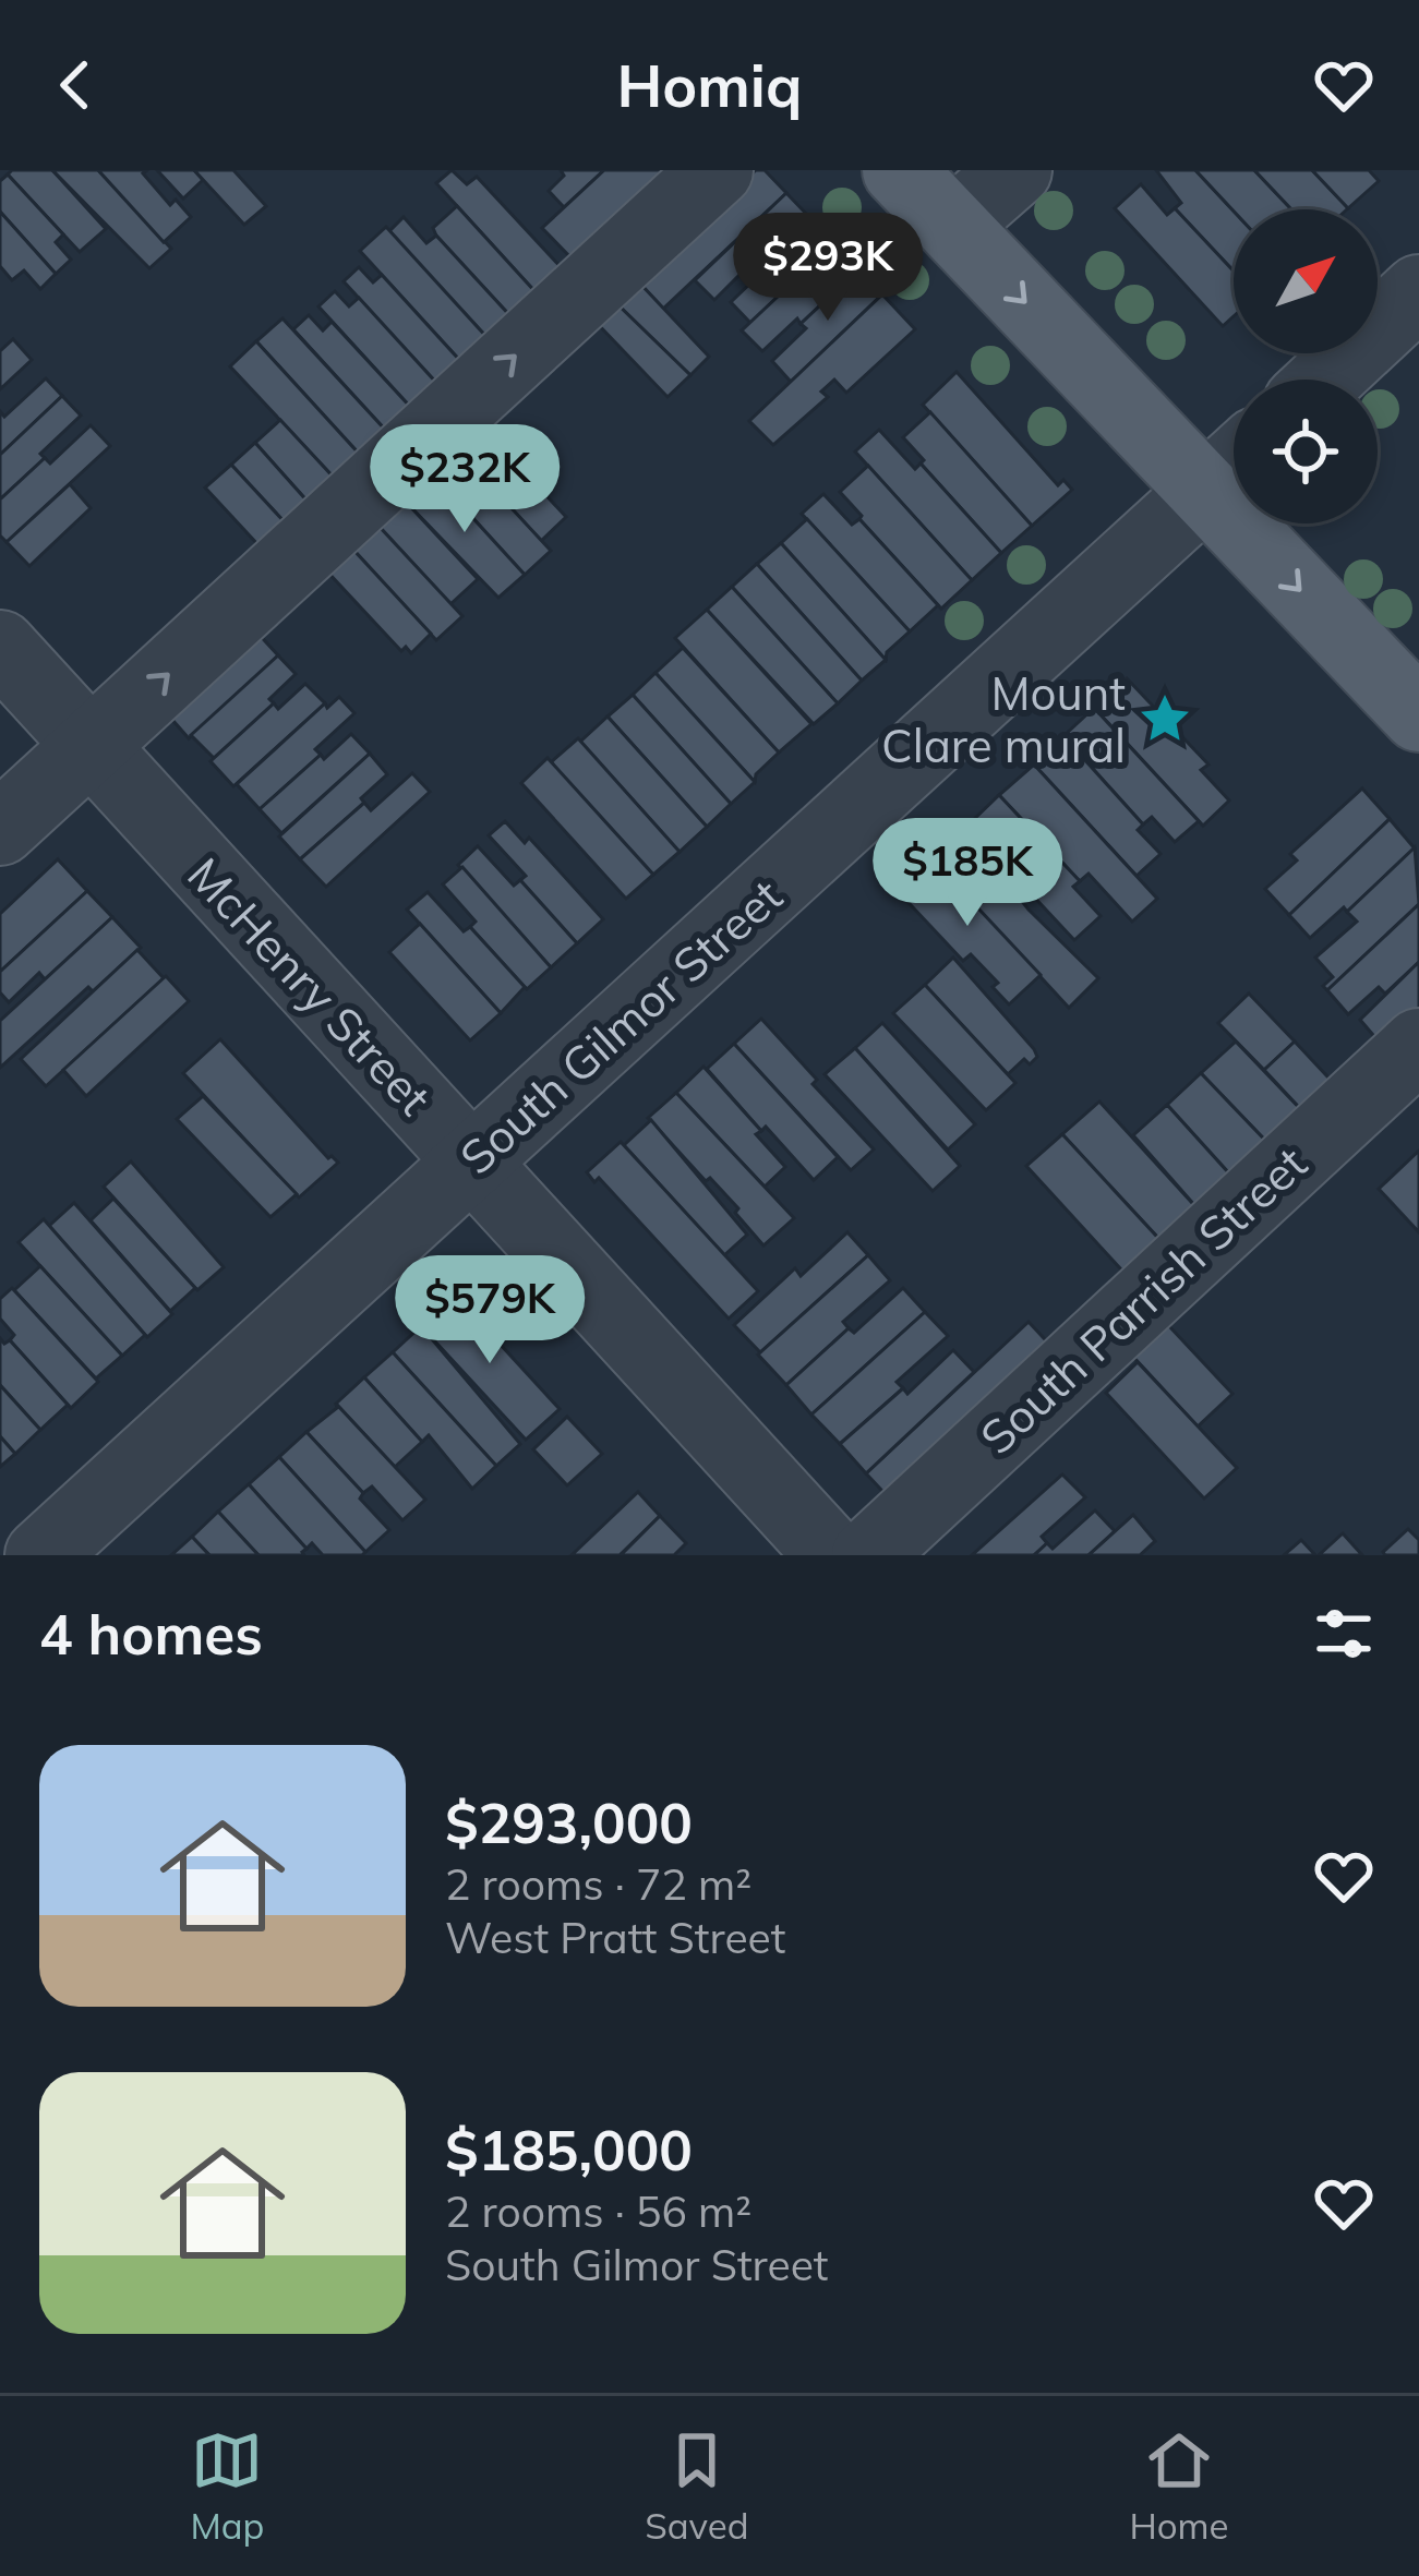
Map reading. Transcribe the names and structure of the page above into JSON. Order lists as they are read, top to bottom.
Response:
{
  "streets": {
    "street": ["McHenry Street", "South Gilmor Street", "South Parrish Street"]
  },
  "crossings": [
    ["McHenry Street", "South Gilmor Street"]
  ],
  "places": {
    "place": ["Mount Clare mural"]
  },
  "north": "top right",
  "page": {
    "header": "Homiq",
    "price": [
      "$293K",
      "$232K",
      "$185K",
      "$579K"
    ],
    "heading": "4 homes",
    "list": [
      {
        "name": "$293,000",
        "note": "2 rooms · 72 m² · West Pratt Street"
      },
      {
        "name": "$185,000",
        "note": "2 rooms · 56 m² · South Gilmor Street"
      }
    ],
    "tabs": ["Map", "Saved", "Home"]
  }
}
